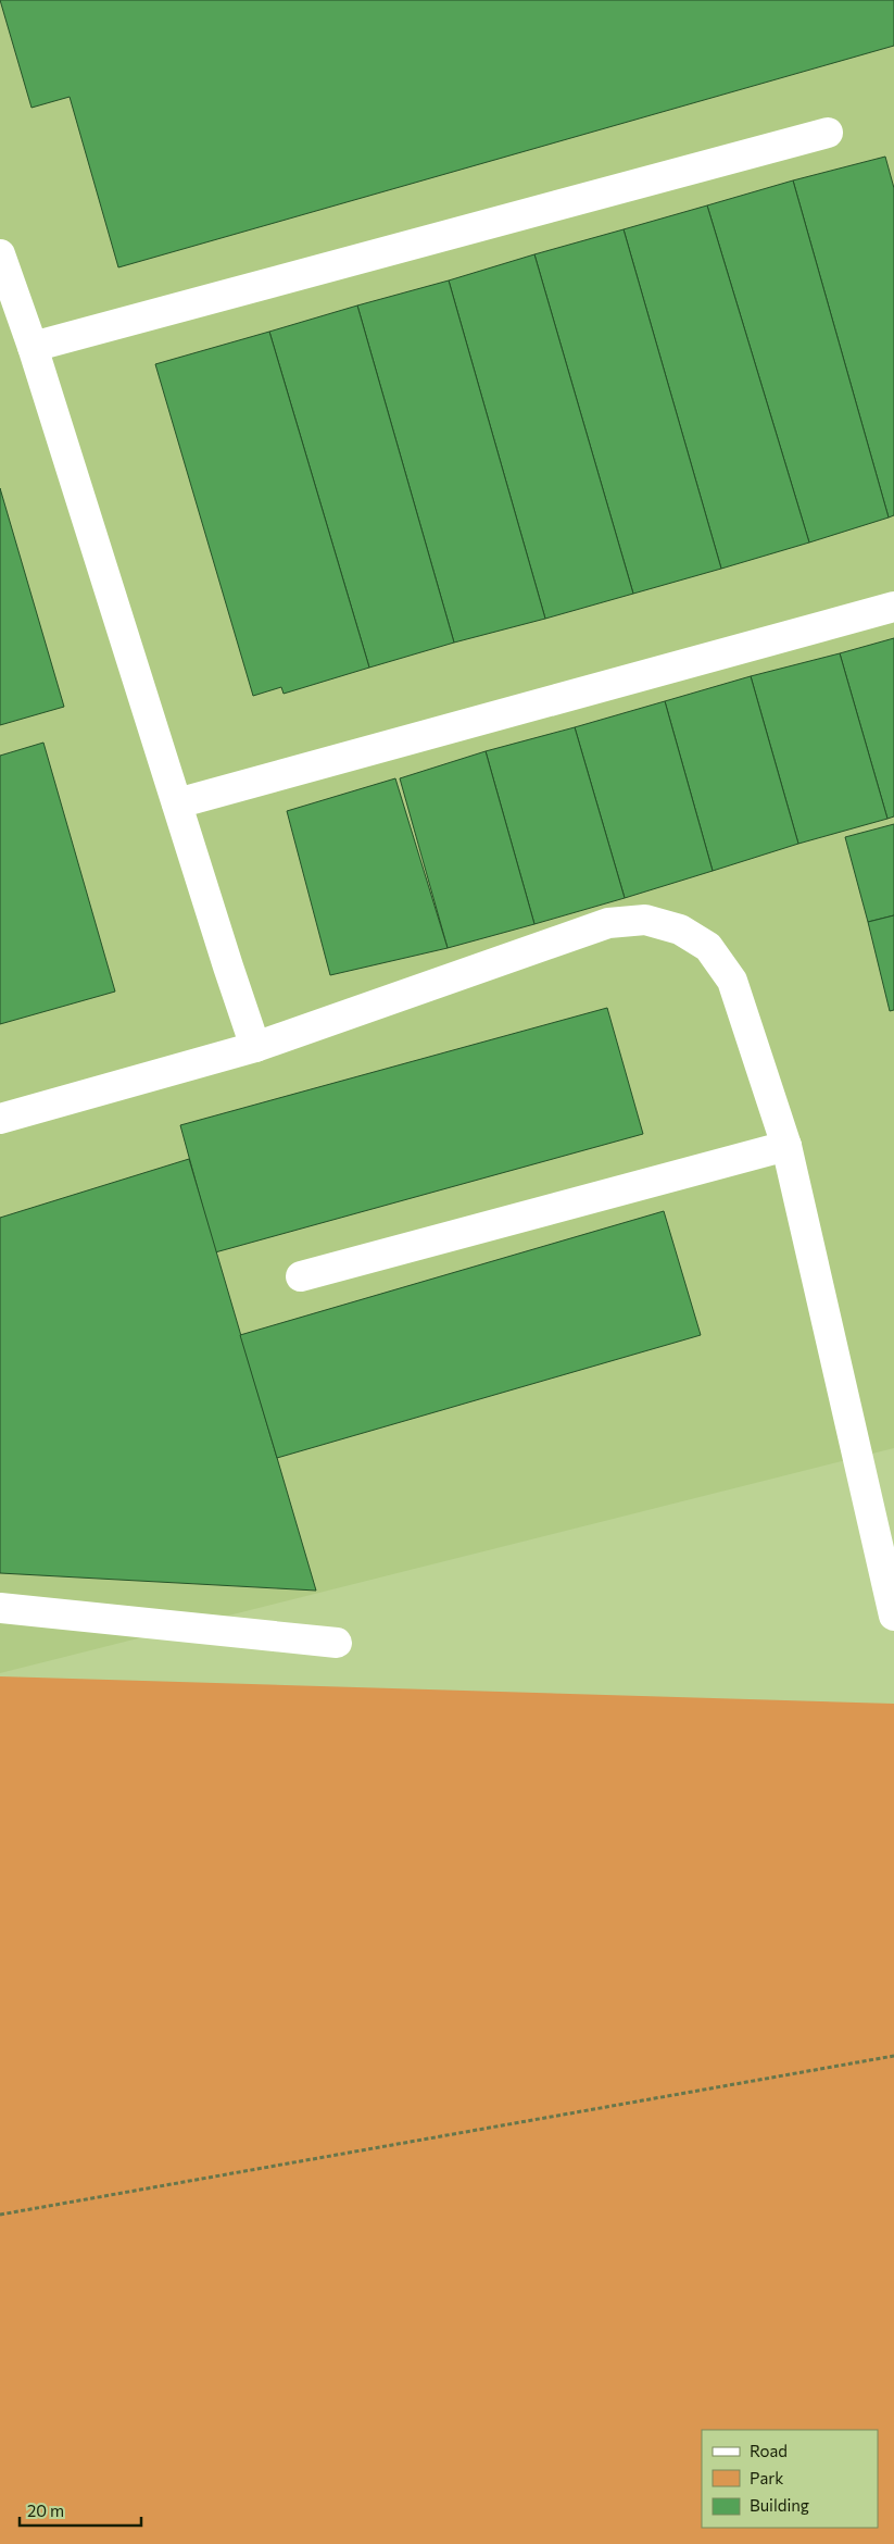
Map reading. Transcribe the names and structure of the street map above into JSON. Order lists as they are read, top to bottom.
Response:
{
  "legend": ["Road", "Park", "Building"],
  "scale_bar": "20 m"
}
